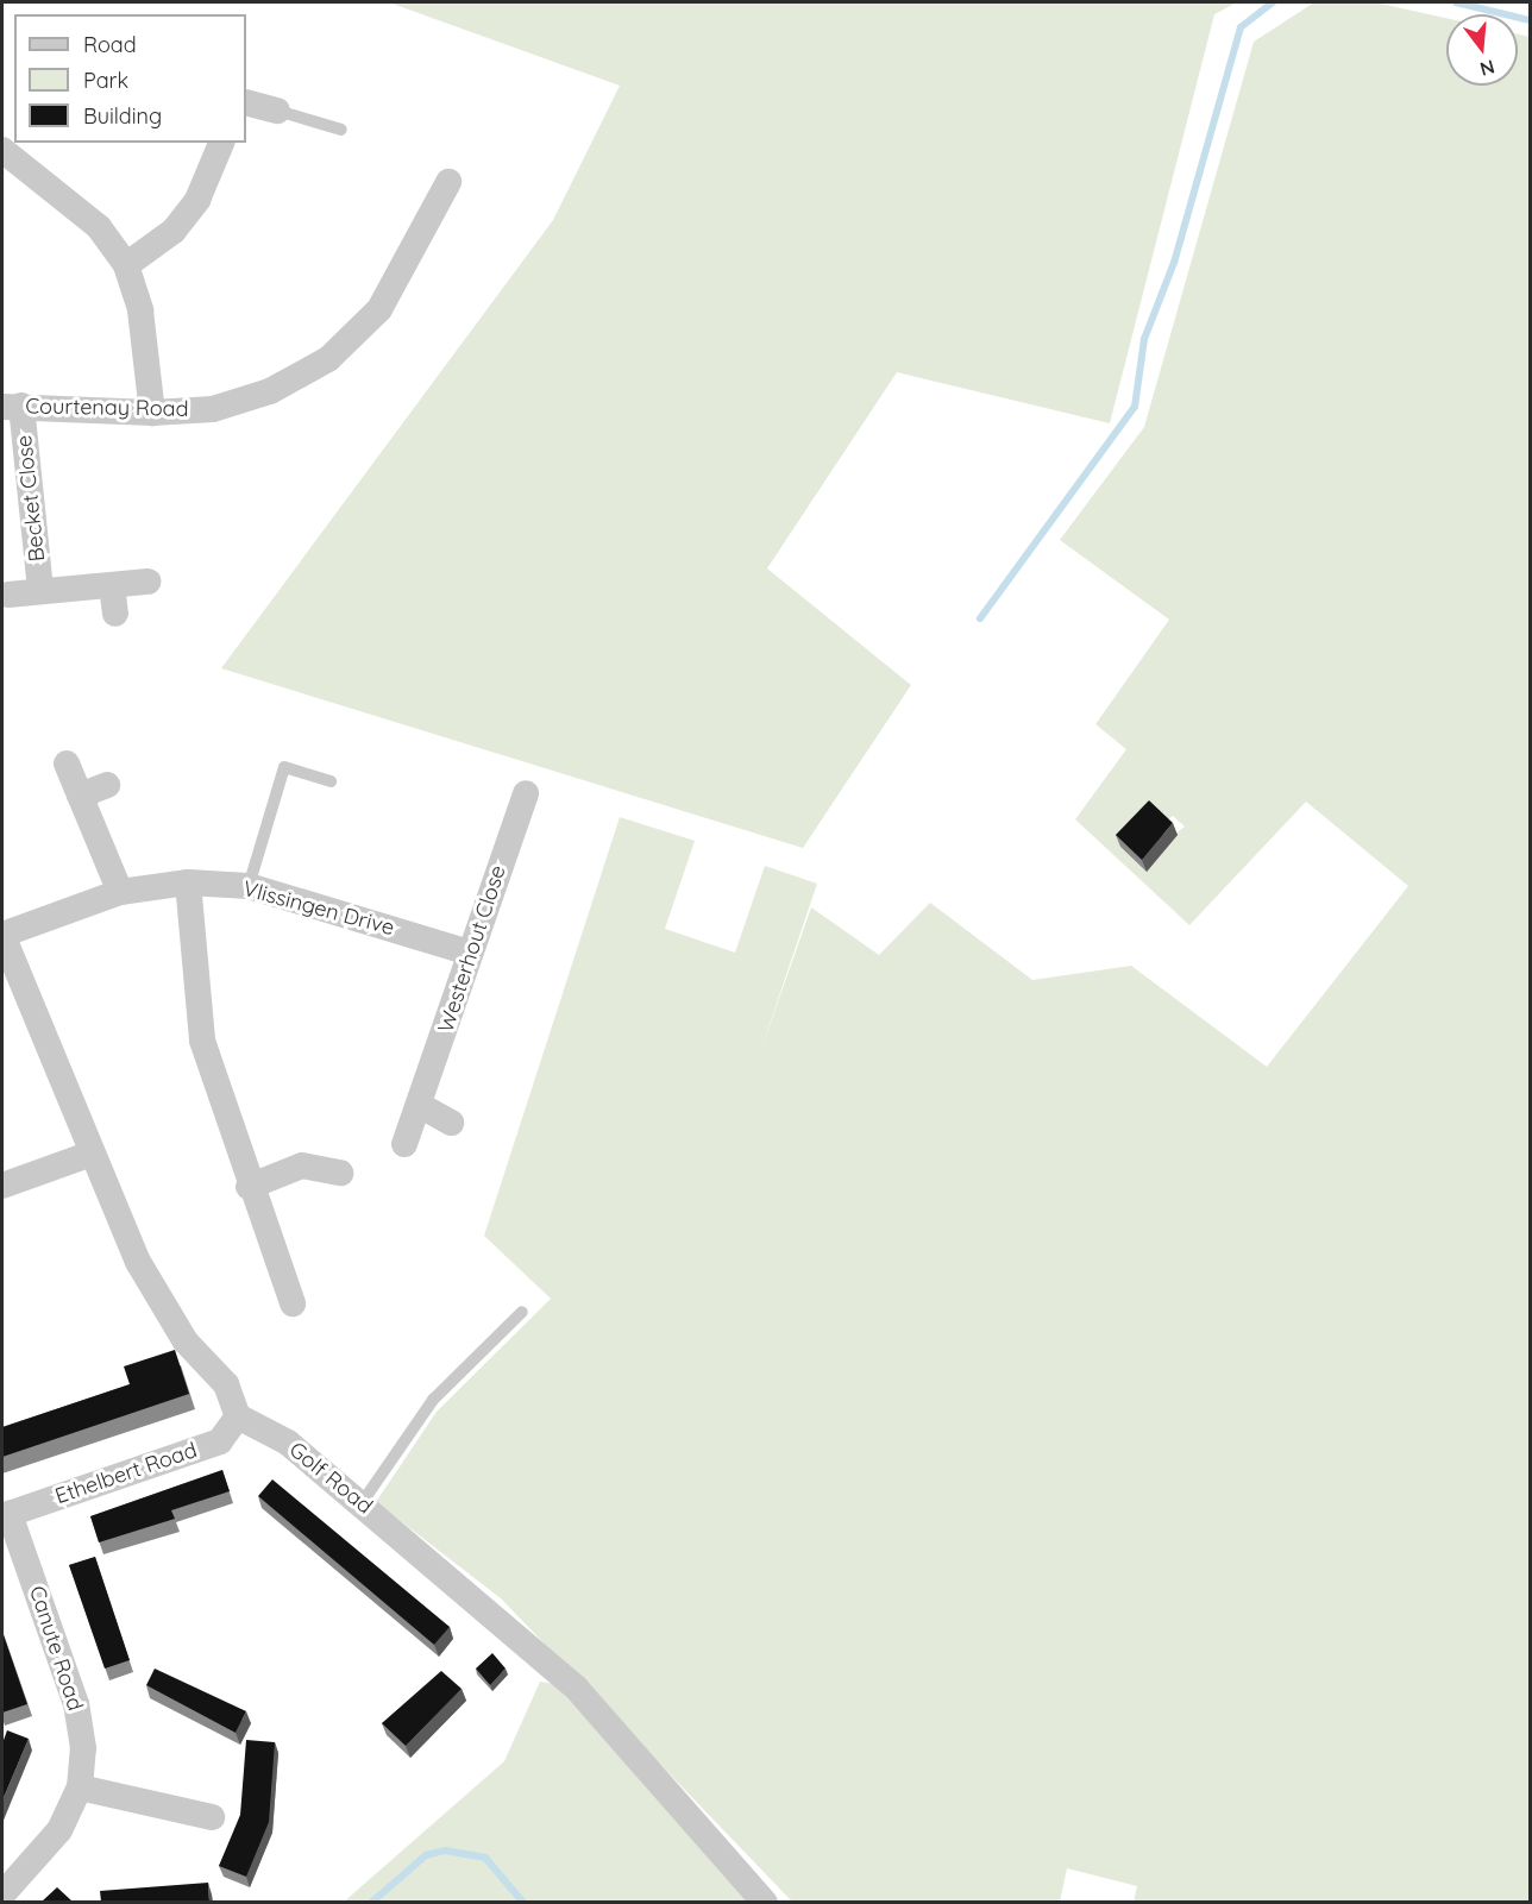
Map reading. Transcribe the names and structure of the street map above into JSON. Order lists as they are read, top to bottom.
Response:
{
  "streets": {
    "street": [
      "Courtenay Road",
      "Becket Close",
      "Vlissingen Drive",
      "Westerhout Close",
      "Ethelbert Road",
      "Golf Road",
      "Canute Road"
    ]
  },
  "crossings": [
    ["Courtenay Road", "Becket Close"],
    ["Vlissingen Drive", "Westerhout Close"],
    ["Ethelbert Road", "Golf Road"],
    ["Ethelbert Road", "Canute Road"]
  ],
  "legend": ["Road", "Park", "Building"],
  "north": "bottom"
}
